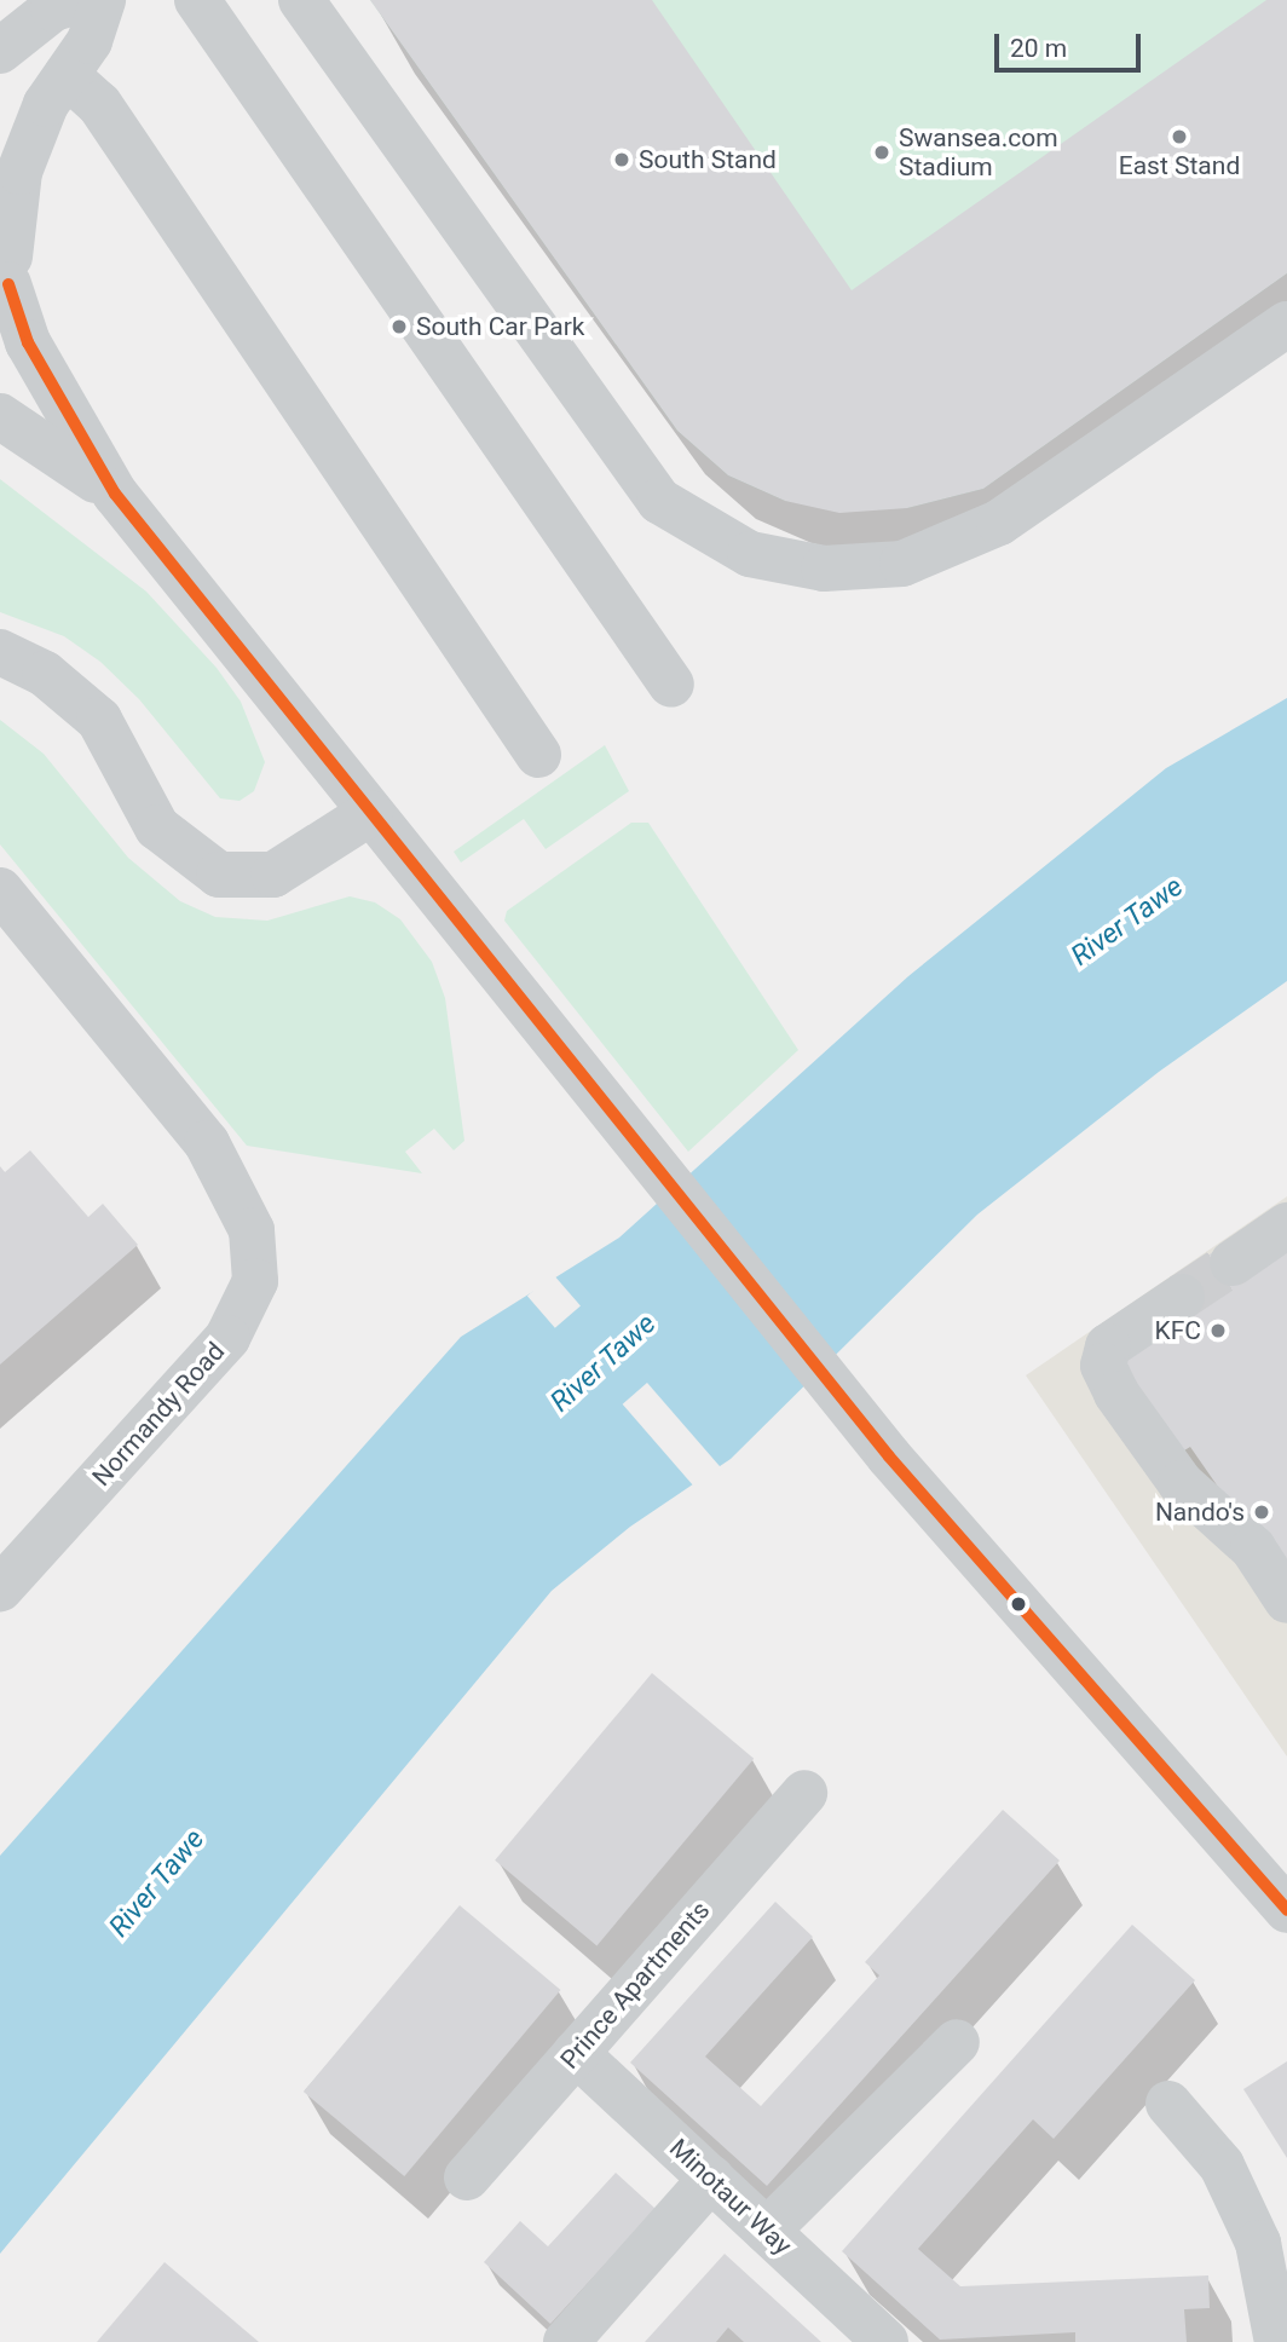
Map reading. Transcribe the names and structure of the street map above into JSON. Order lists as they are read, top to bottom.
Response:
{
  "streets": {
    "street": ["Normandy Road", "Prince Apartments", "Minotaur Way"]
  },
  "crossings": [
    ["Prince Apartments", "Minotaur Way"]
  ],
  "water": ["River Tawe"],
  "places": [
    "East Stand",
    "Swansea.com Stadium",
    "South Stand",
    "South Car Park",
    "KFC",
    "Nando's"
  ],
  "scale_bar": "20 m"
}
